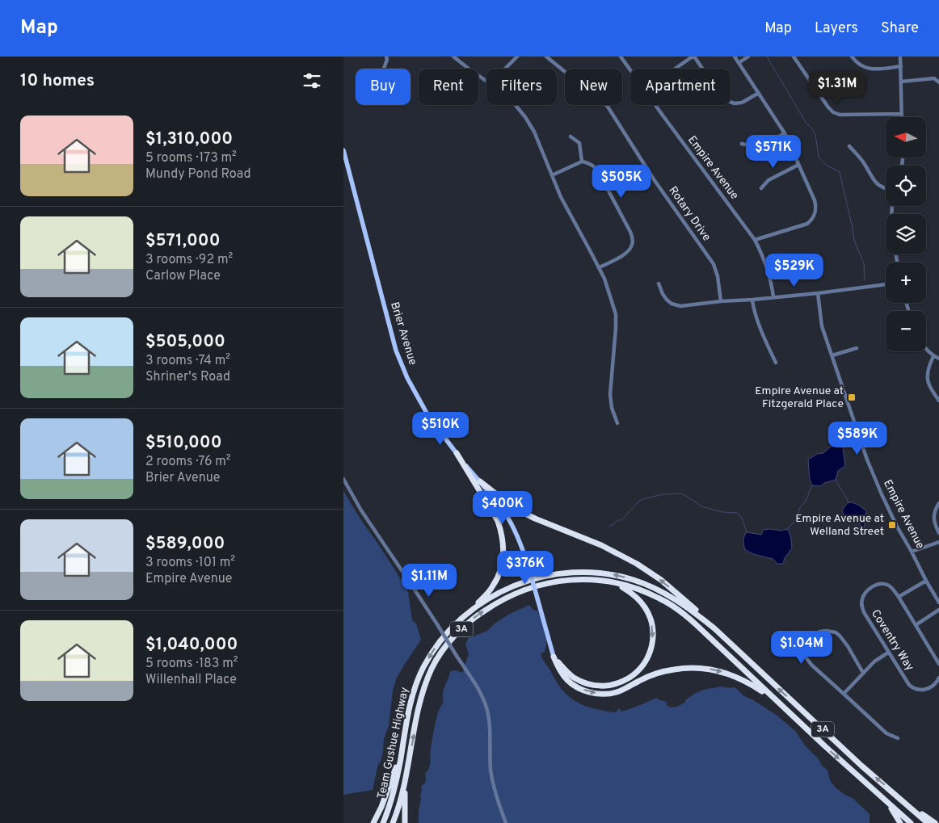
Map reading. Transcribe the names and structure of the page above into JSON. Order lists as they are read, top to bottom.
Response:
{
  "streets": {
    "highway": ["3A", "Team Gushue Highway"],
    "main road": ["Brier Avenue"],
    "street": ["Empire Avenue", "Rotary Drive", "Coventry Way"]
  },
  "places": {
    "transit": ["Empire Avenue at Fitzgerald Place", "Empire Avenue at Welland Street"]
  },
  "north": "left",
  "page": {
    "header": "Map",
    "nav": ["Map", "Layers", "Share"],
    "heading": "10 homes",
    "chip": [
      "Buy",
      "Rent",
      "Filters",
      "New",
      "Apartment"
    ],
    "price": [
      "$1.31M",
      "$571K",
      "$505K",
      "$529K",
      "$510K",
      "$589K",
      "$400K",
      "$376K",
      "$1.11M",
      "$1.04M"
    ],
    "list": [
      {
        "name": "$1,310,000",
        "note": "5 rooms · 173 m² · Mundy Pond Road"
      },
      {
        "name": "$571,000",
        "note": "3 rooms · 92 m² · Carlow Place"
      },
      {
        "name": "$505,000",
        "note": "3 rooms · 74 m² · Shriner's Road"
      },
      {
        "name": "$510,000",
        "note": "2 rooms · 76 m² · Brier Avenue"
      },
      {
        "name": "$589,000",
        "note": "3 rooms · 101 m² · Empire Avenue"
      },
      {
        "name": "$1,040,000",
        "note": "5 rooms · 183 m² · Willenhall Place"
      }
    ],
    "map_buttons": ["+", "−"]
  }
}
